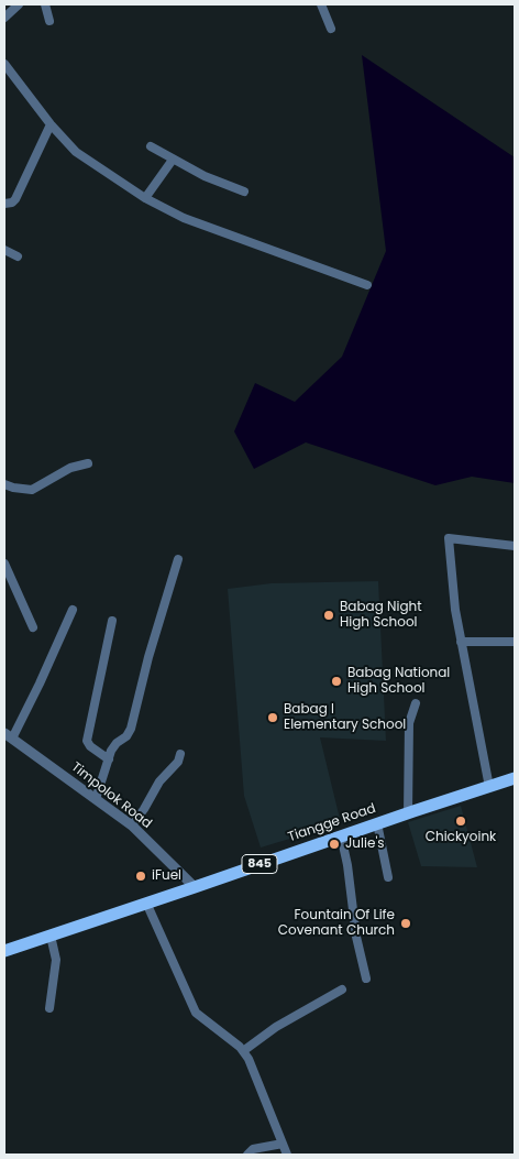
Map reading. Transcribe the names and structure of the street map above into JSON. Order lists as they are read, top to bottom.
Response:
{
  "streets": {
    "main road": ["Tiangge Road", "845"],
    "street": ["Timpolok Road"]
  },
  "crossings": [
    ["Timpolok Road", "Tiangge Road"]
  ],
  "places": [
    "Babag Night High School",
    "Babag National High School",
    "Babag I Elementary School",
    "Chickyoink",
    "Julie's",
    "iFuel",
    "Fountain Of Life Covenant Church"
  ]
}
